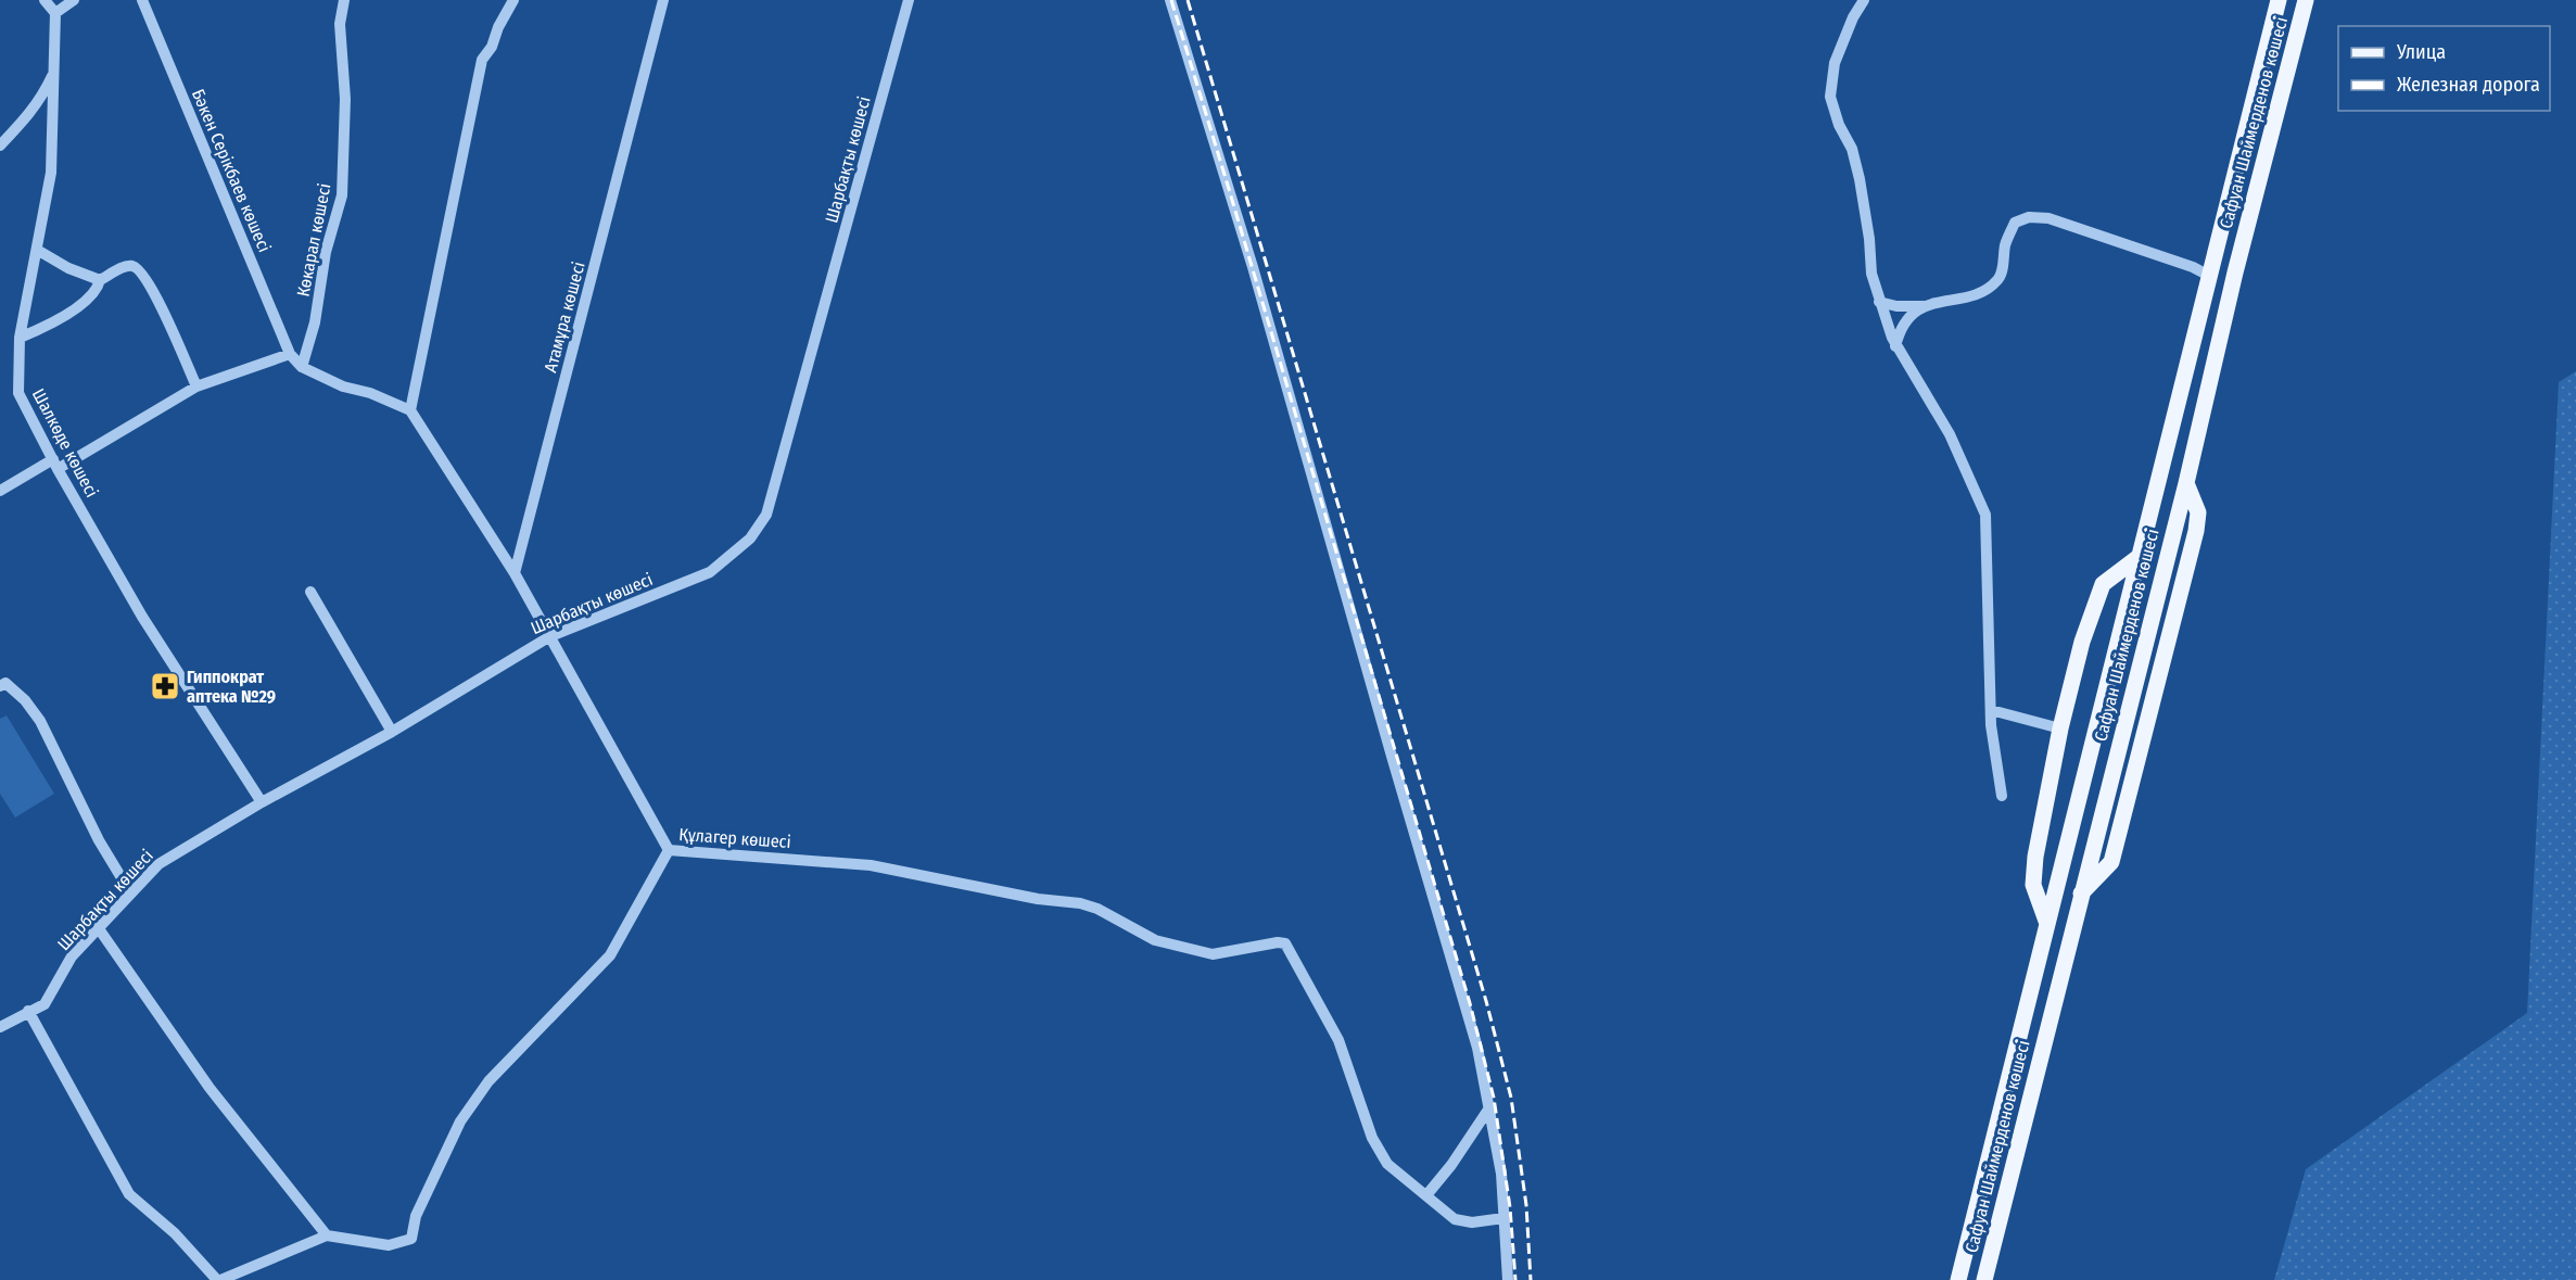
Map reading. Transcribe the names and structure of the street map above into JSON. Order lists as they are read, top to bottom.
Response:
{
  "streets": {
    "main road": ["Сафуан Шаймерденов көшесі"],
    "street": [
      "Шарбақты көшесі",
      "Бәкен Серікбаев көшесі",
      "Көкарал көшесі",
      "Атамұра көшесі",
      "Шалкөде көшесі",
      "Құлагер көшесі"
    ]
  },
  "crossings": [
    ["Шарбақты көшесі", "Шалкөде көшесі"],
    ["Шарбақты көшесі", "Құлагер көшесі"]
  ],
  "places": {
    "pharmacy": ["Гиппократ аптека №29"]
  },
  "legend": ["Улица", "Железная дорога"]
}
